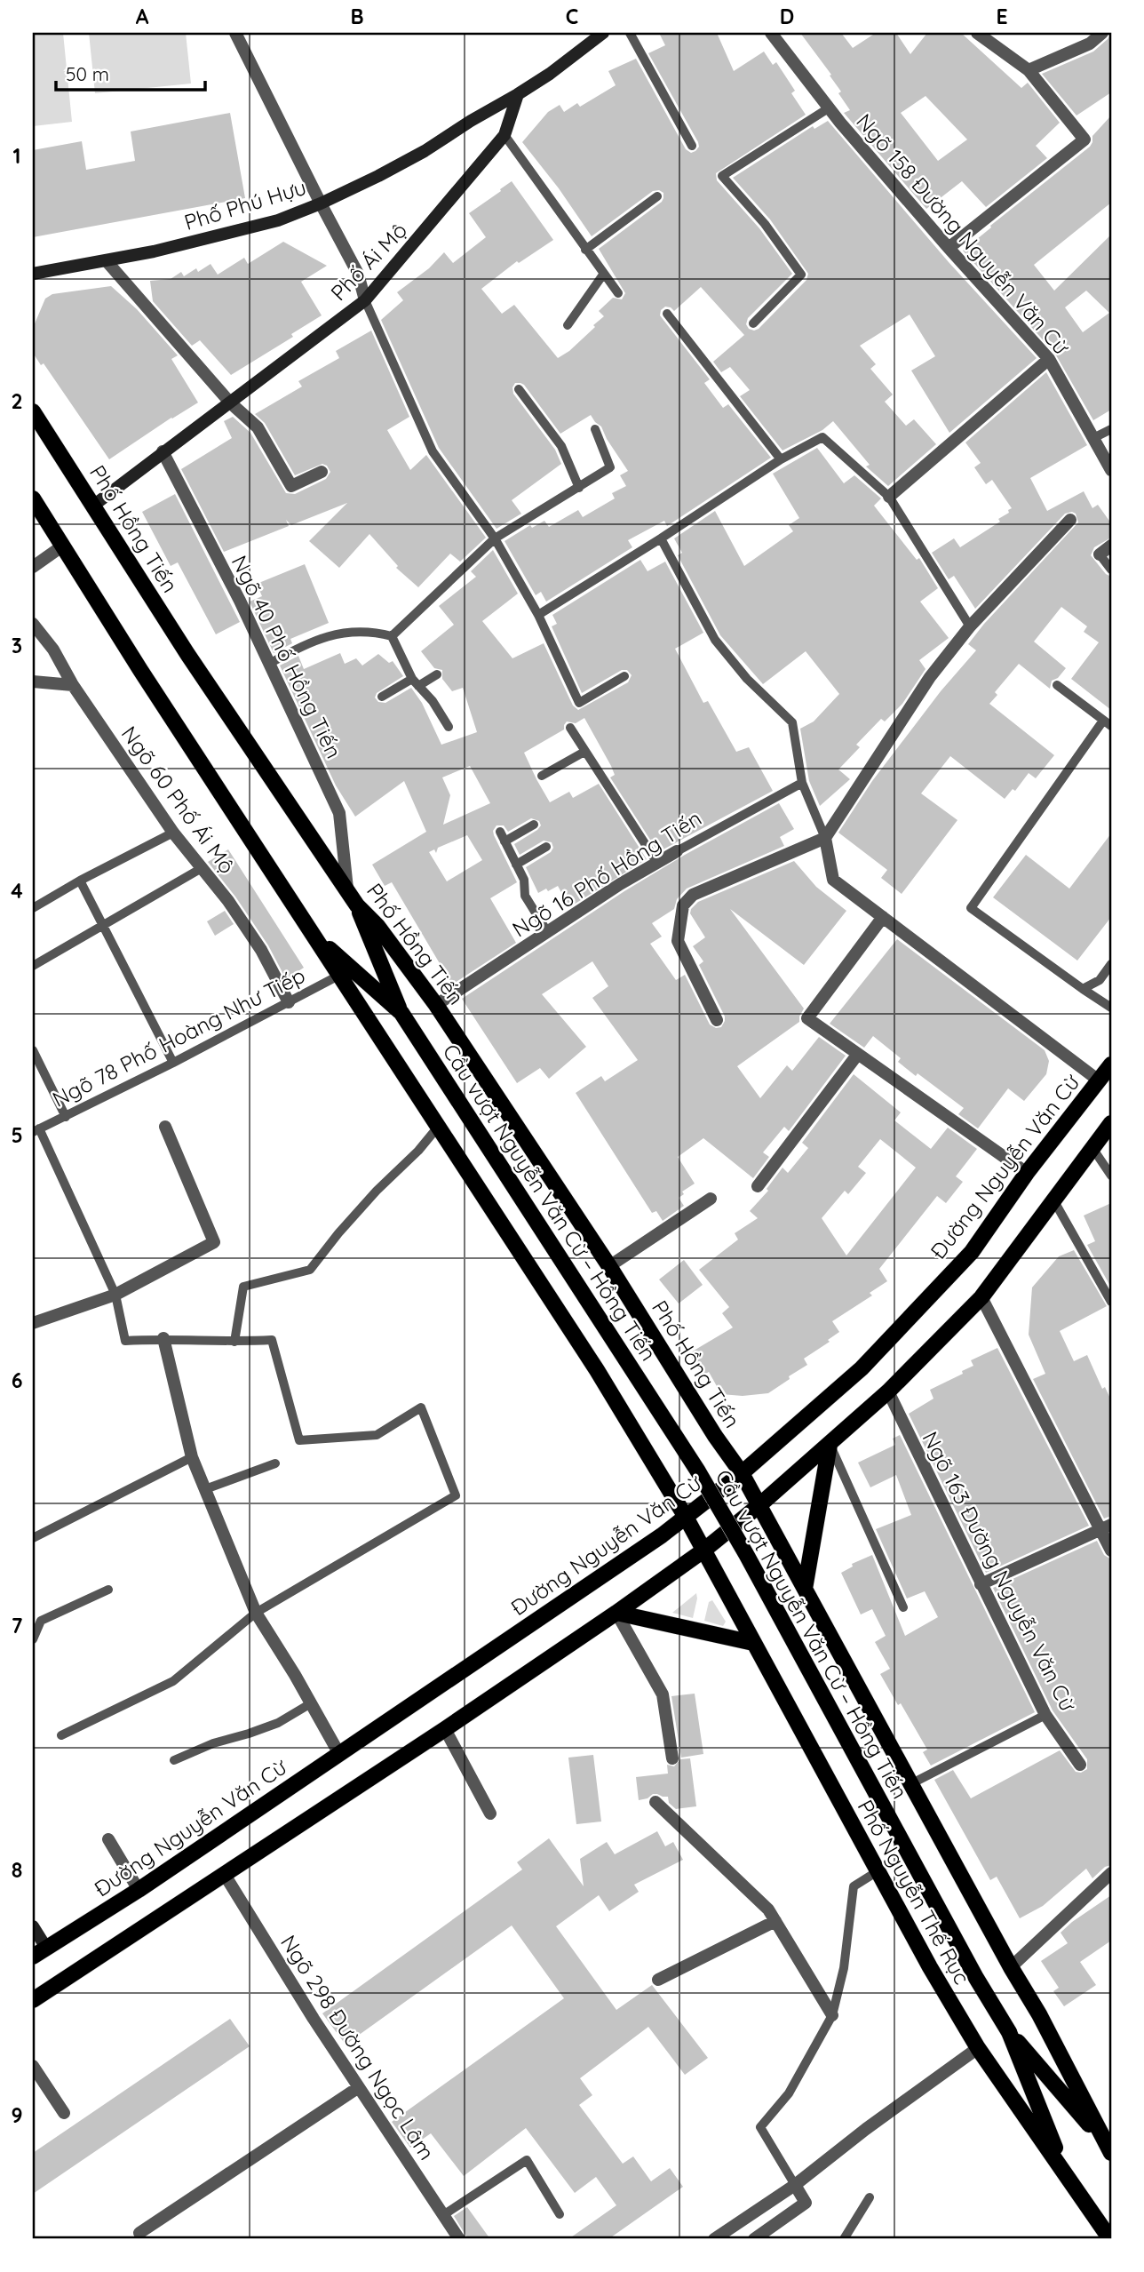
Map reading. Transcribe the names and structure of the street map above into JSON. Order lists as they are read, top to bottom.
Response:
{
  "streets": {
    "main road": [
      "Phố Hồng Tiến",
      "Đường Nguyễn Văn Cừ",
      "Cầu vượt Nguyễn Văn Cừ – Hồng Tiến",
      "Phố Nguyễn Thế Rục"
    ],
    "street": [
      "Phố Phú Hựu",
      "Ngõ 158 Đường Nguyễn Văn Cừ",
      "Phố Ái Mộ",
      "Ngõ 40 Phố Hồng Tiến",
      "Ngõ 60 Phố Ái Mộ",
      "Ngõ 16 Phố Hồng Tiến",
      "Ngõ 163 Đường Nguyễn Văn Cừ",
      "Ngõ 298 Đường Ngọc Lâm"
    ],
    "lane": ["Ngõ 78 Phố Hoàng Như Tiếp"]
  },
  "crossings": [
    ["Phố Phú Hựu", "Phố Ái Mộ"],
    ["Phố Ái Mộ", "Phố Hồng Tiến"],
    ["Phố Ái Mộ", "Ngõ 40 Phố Hồng Tiến"],
    ["Phố Hồng Tiến", "Ngõ 40 Phố Hồng Tiến"],
    ["Phố Hồng Tiến", "Ngõ 16 Phố Hồng Tiến"],
    ["Phố Hồng Tiến", "Đường Nguyễn Văn Cừ"],
    ["Ngõ 60 Phố Ái Mộ", "Ngõ 78 Phố Hoàng Như Tiếp"]
  ],
  "scale_bar": "50 m",
  "grid": {
    "columns": [
      "A",
      "B",
      "C",
      "D",
      "E"
    ],
    "rows": [
      "1",
      "2",
      "3",
      "4",
      "5",
      "6",
      "7",
      "8",
      "9"
    ]
  }
}
